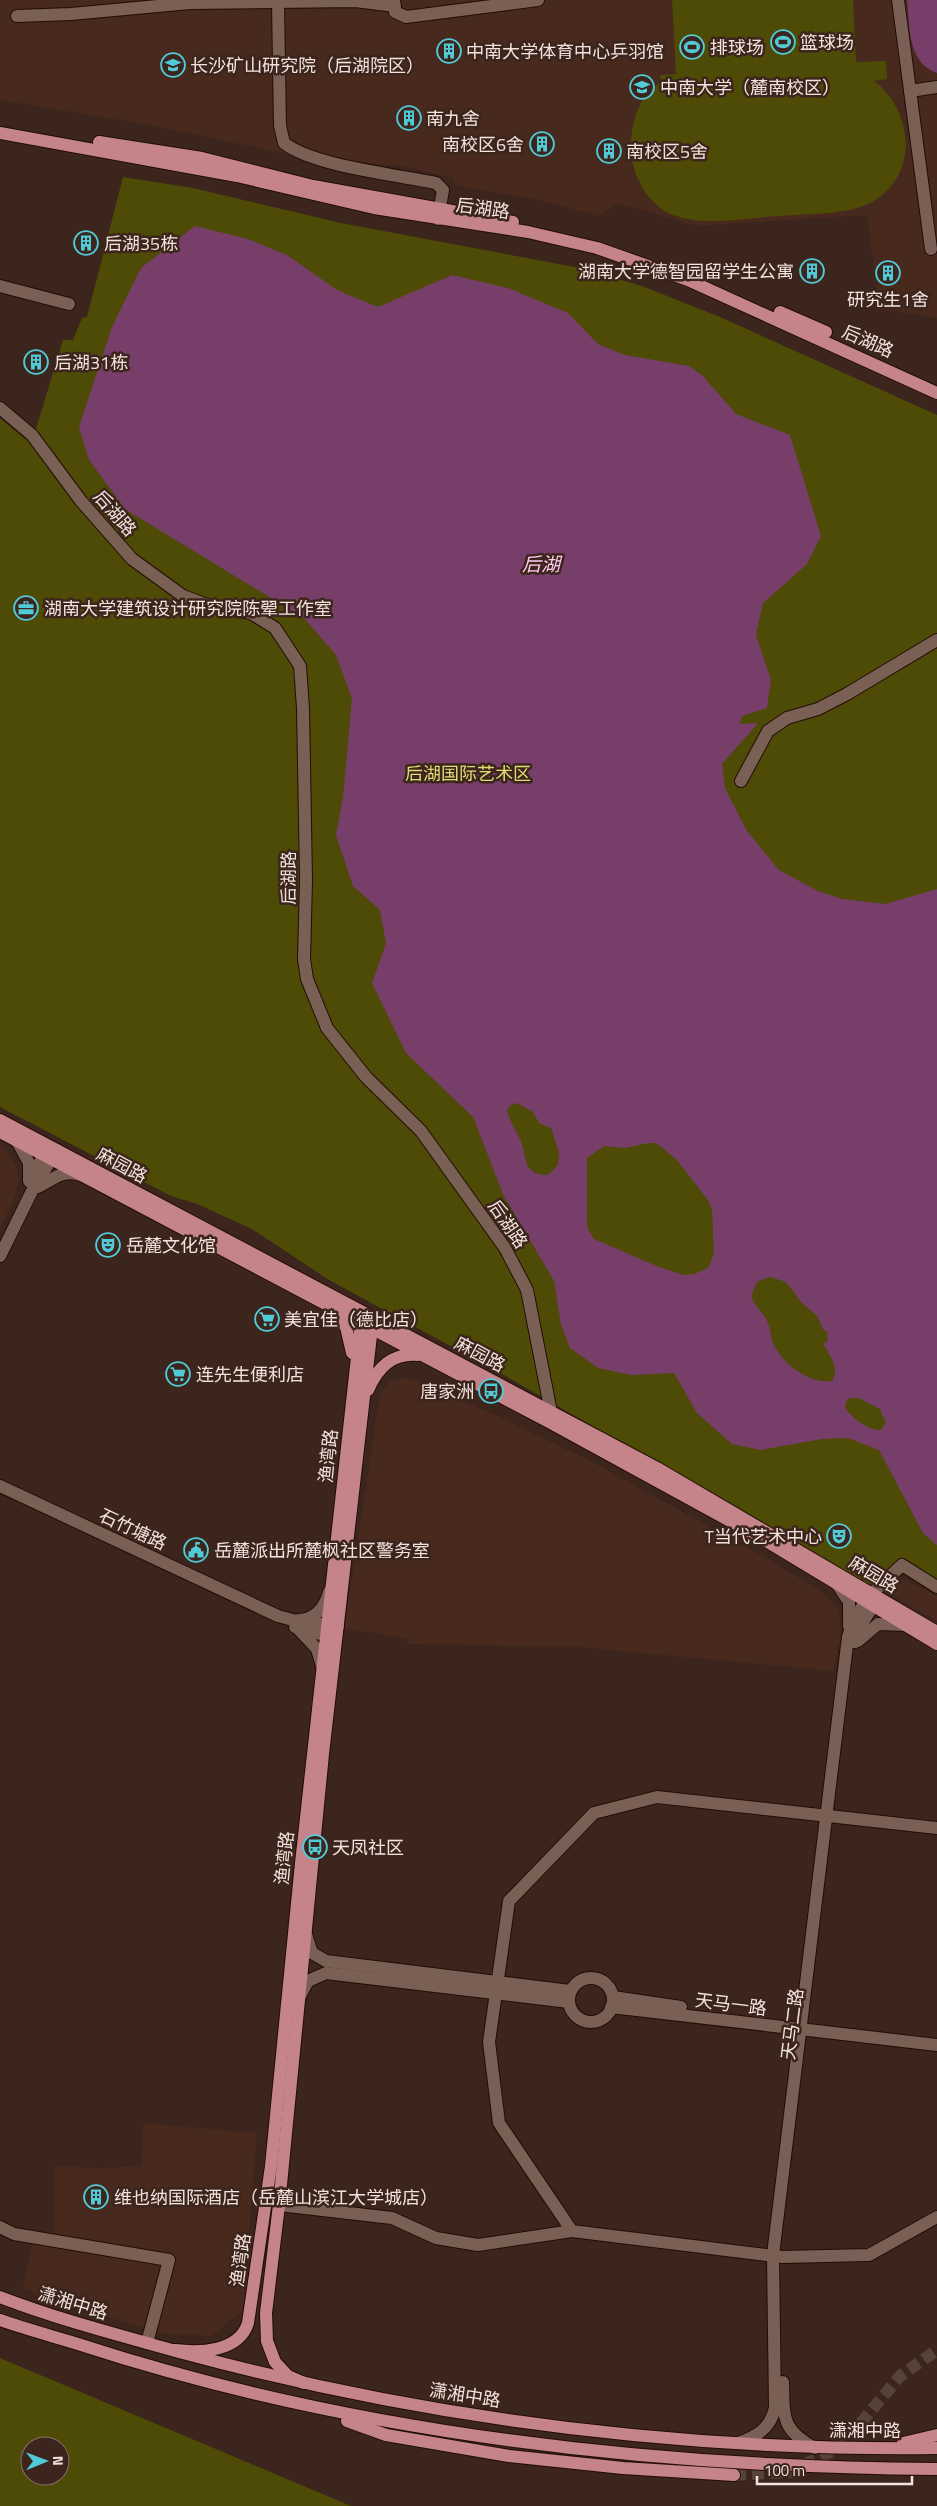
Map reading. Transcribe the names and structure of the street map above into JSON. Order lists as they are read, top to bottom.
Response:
{
  "streets": {
    "main road": [
      "后湖路",
      "麻园路",
      "渔湾路",
      "潇湘中路"
    ],
    "street": ["石竹塘路", "天马一路", "天马二路"]
  },
  "crossings": [
    ["后湖路", "麻园路"],
    ["麻园路", "渔湾路"],
    ["渔湾路", "石竹塘路"],
    ["渔湾路", "潇湘中路"],
    ["天马一路", "天马二路"],
    ["天马二路", "潇湘中路"]
  ],
  "water": ["后湖"],
  "parks": ["后湖国际艺术区"],
  "places": {
    "sports": ["篮球场", "排球场"],
    "building": [
      "中南大学体育中心乒羽馆",
      "南九舍",
      "南校区6舍",
      "南校区5舍",
      "后湖35栋",
      "湖南大学德智园留学生公寓",
      "研究生1舍",
      "后湖31栋",
      "维也纳国际酒店（岳麓山滨江大学城店）"
    ],
    "school or university": ["长沙矿山研究院（后湖院区）", "中南大学（麓南校区）"],
    "office": ["湖南大学建筑设计研究院陈翚工作室"],
    "theatre": ["岳麓文化馆", "T当代艺术中心"],
    "supermarket": ["美宜佳（德比店）", "连先生便利店"],
    "bus stop": ["唐家洲", "天凤社区"],
    "public building": ["岳麓派出所麓枫社区警务室"]
  },
  "scale_bar": "100 m",
  "north": "right"
}
